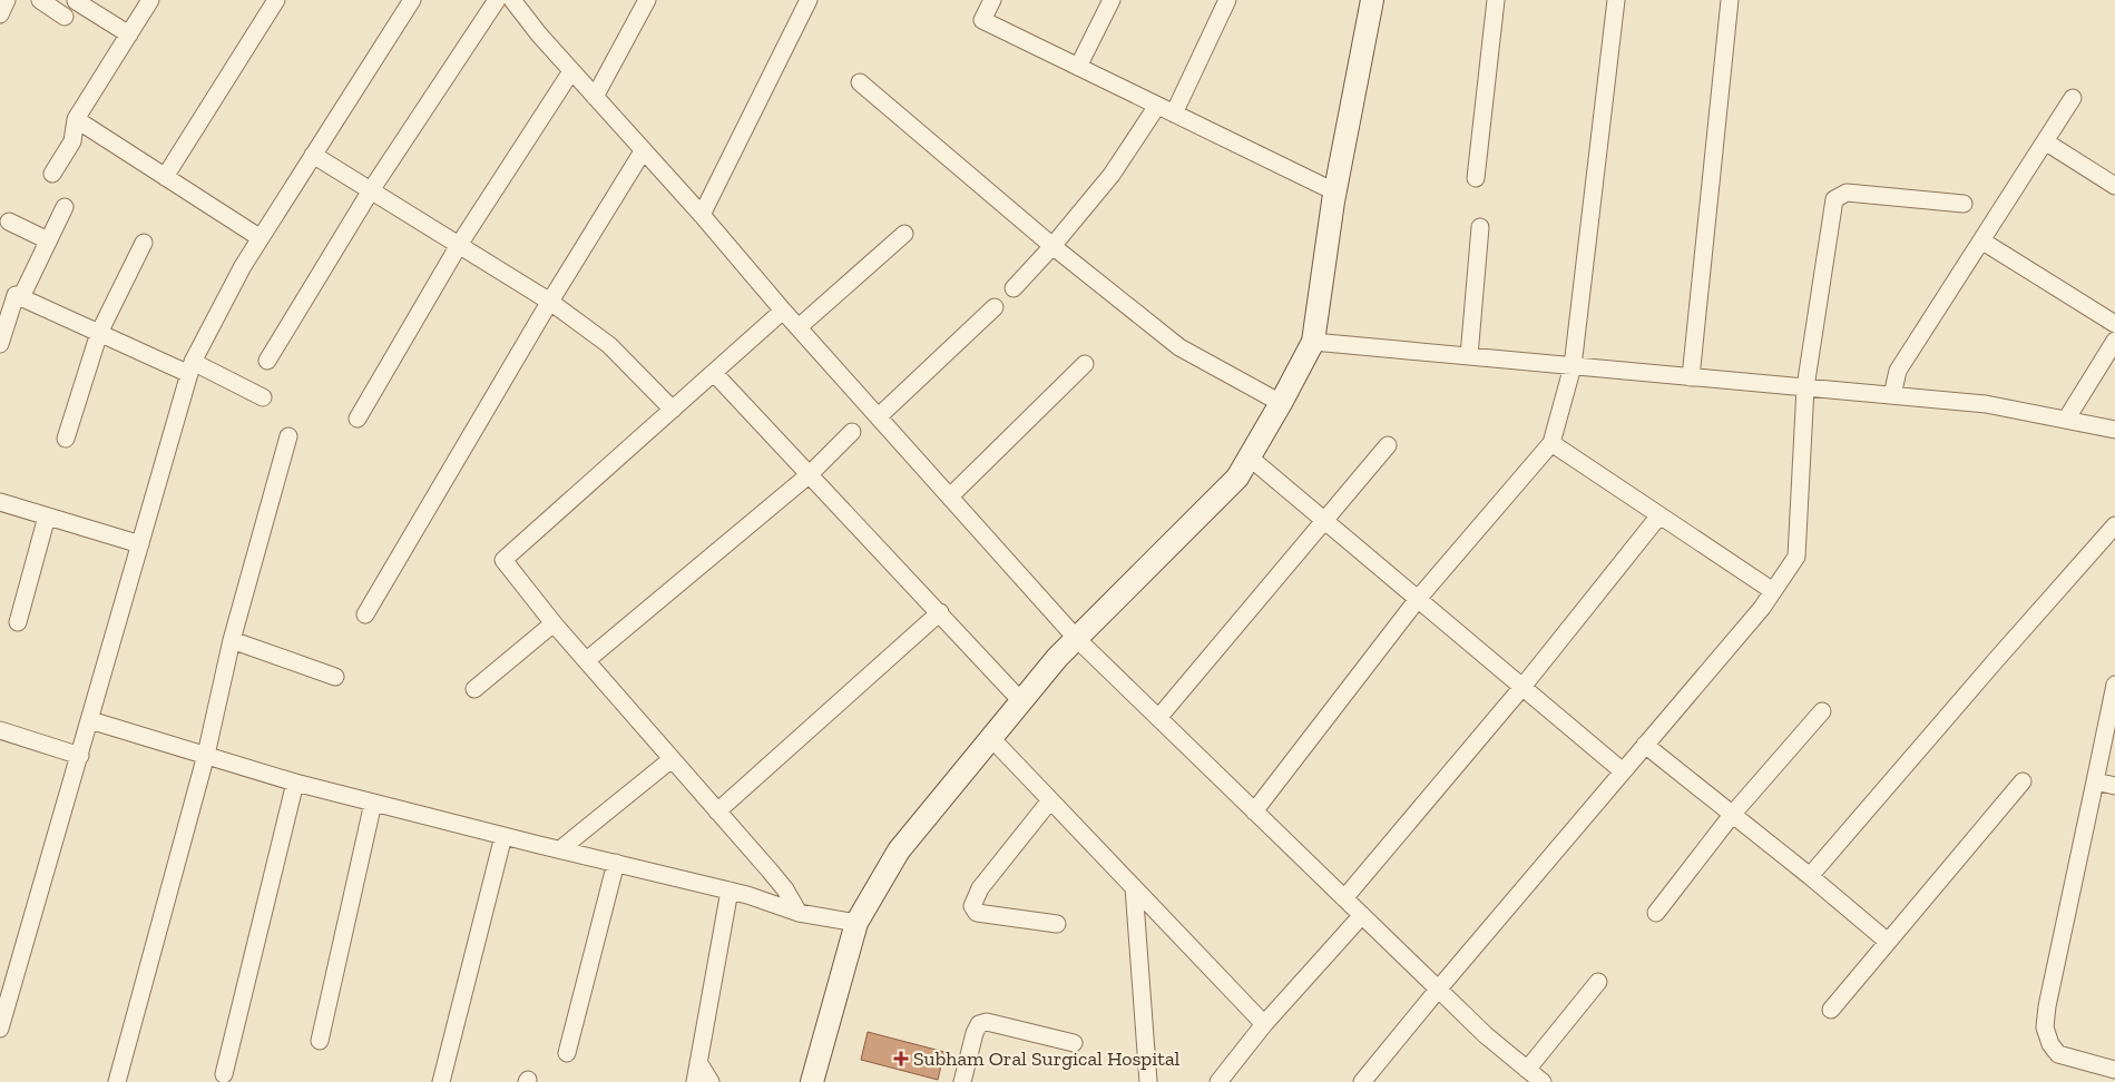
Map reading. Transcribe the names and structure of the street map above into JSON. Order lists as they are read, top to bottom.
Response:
{
  "places": {
    "health": ["Subham Oral Surgical Hospital"]
  }
}
